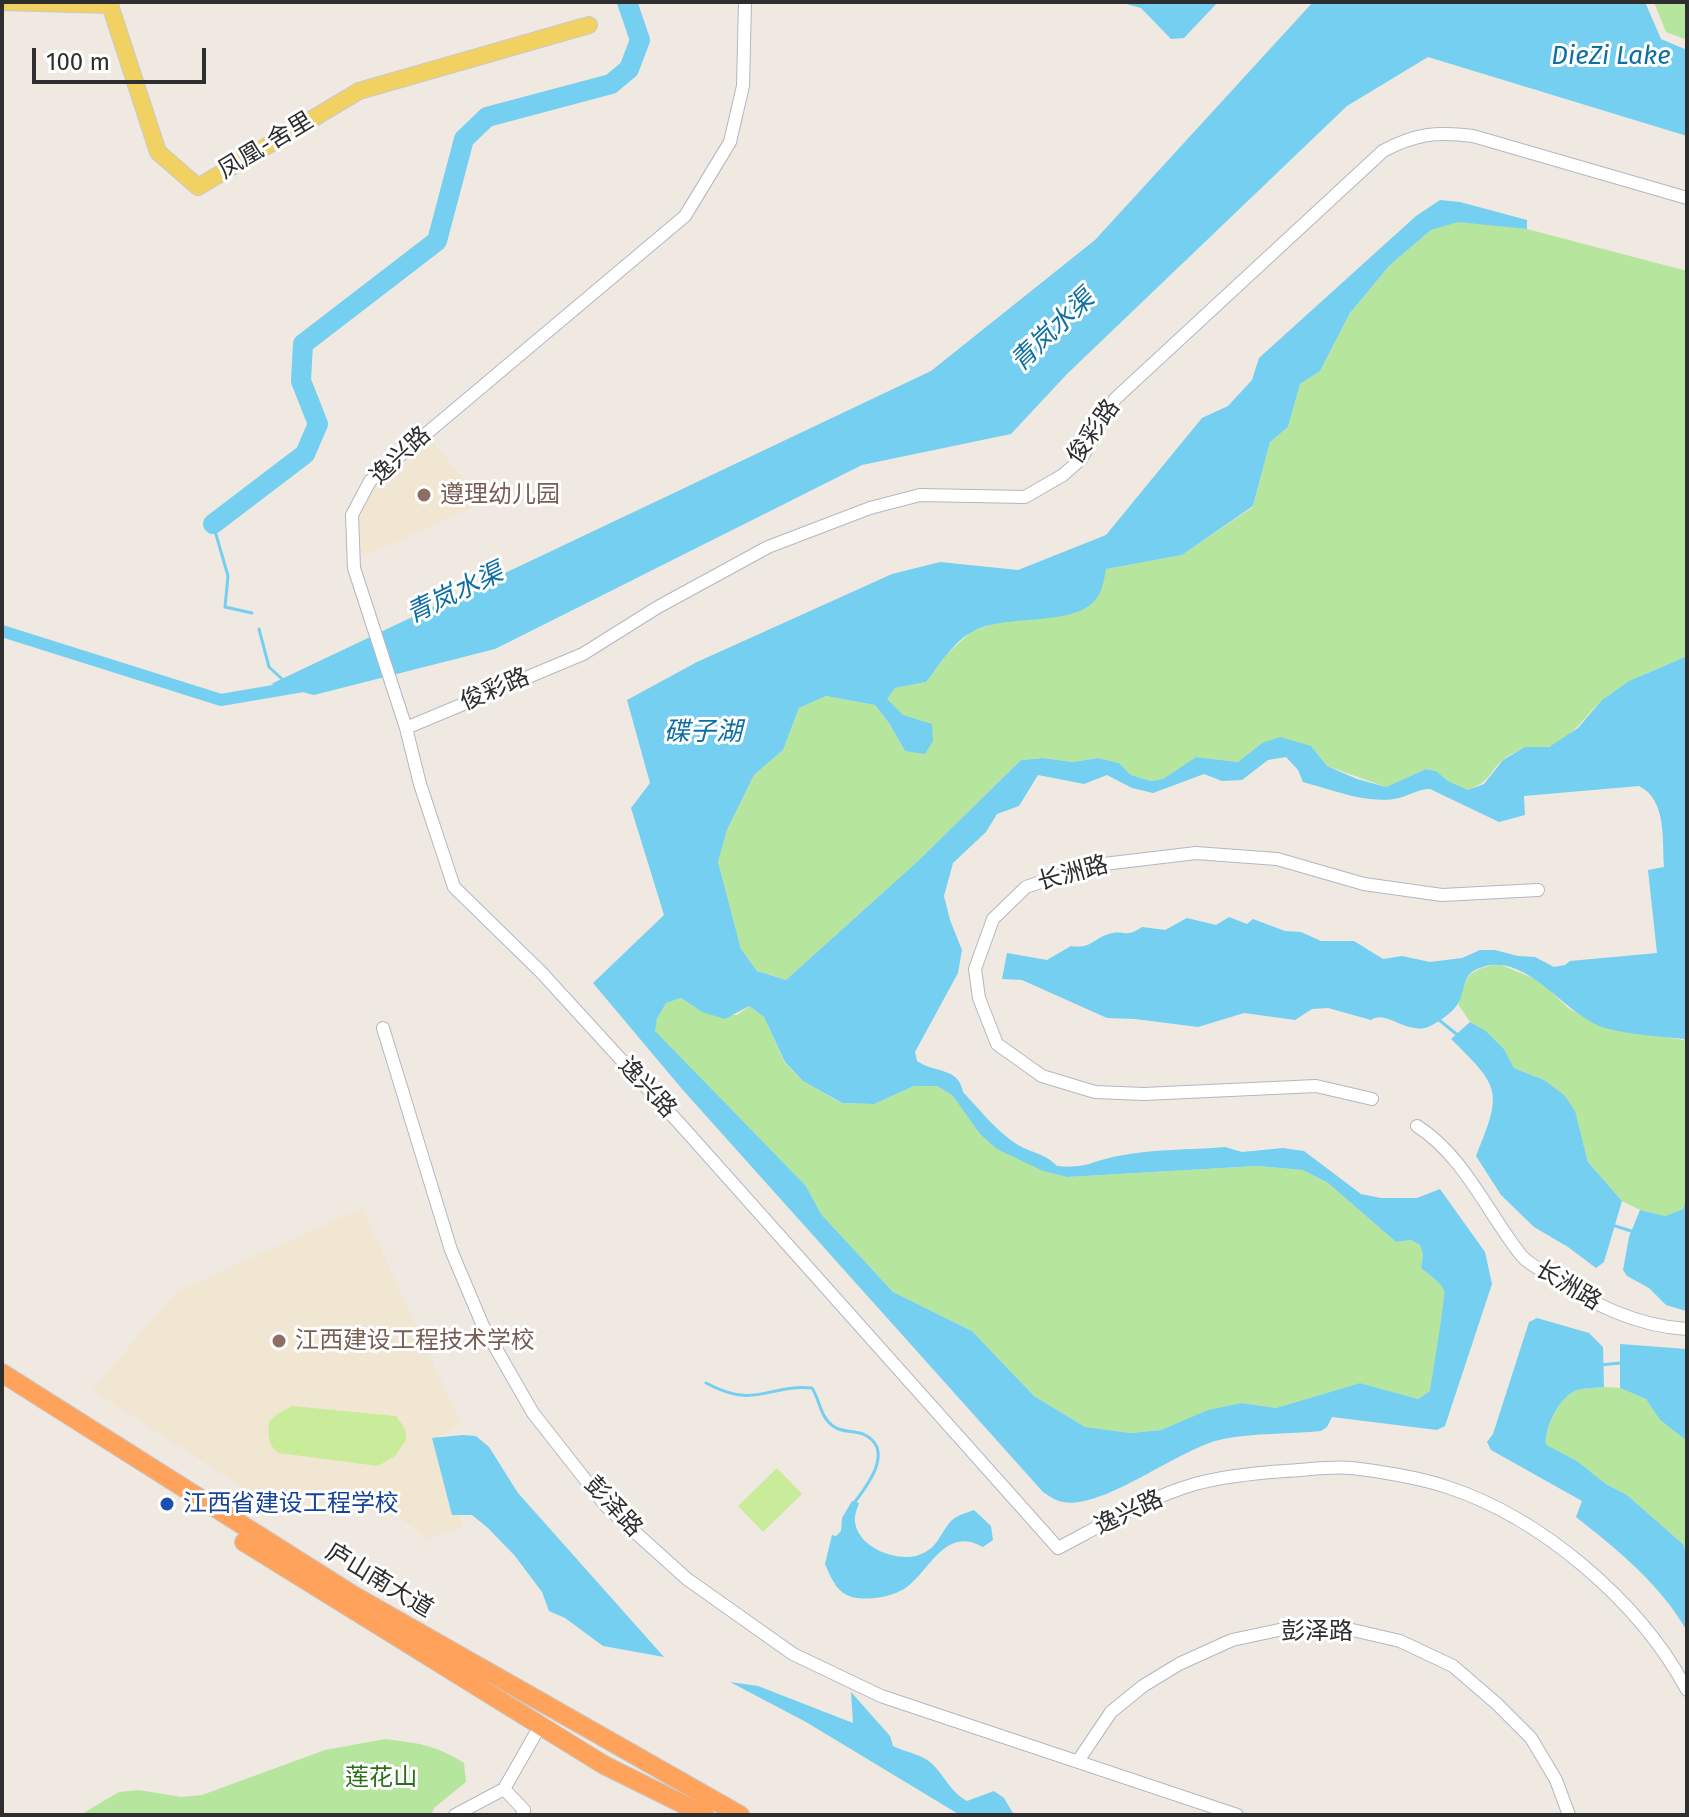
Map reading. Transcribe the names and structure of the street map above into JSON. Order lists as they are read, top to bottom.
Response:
{
  "streets": {
    "highway": ["庐山南大道"],
    "main road": ["凤凰-舍里"],
    "street": [
      "俊彩路",
      "逸兴路",
      "长洲路",
      "彭泽路"
    ]
  },
  "crossings": [
    ["俊彩路", "逸兴路"]
  ],
  "water": ["DieZi Lake", "青岚水渠", "碟子湖"],
  "parks": ["莲花山"],
  "places": ["遵理幼儿园", "江西建设工程技术学校", "江西省建设工程学校"],
  "scale_bar": "100 m"
}
